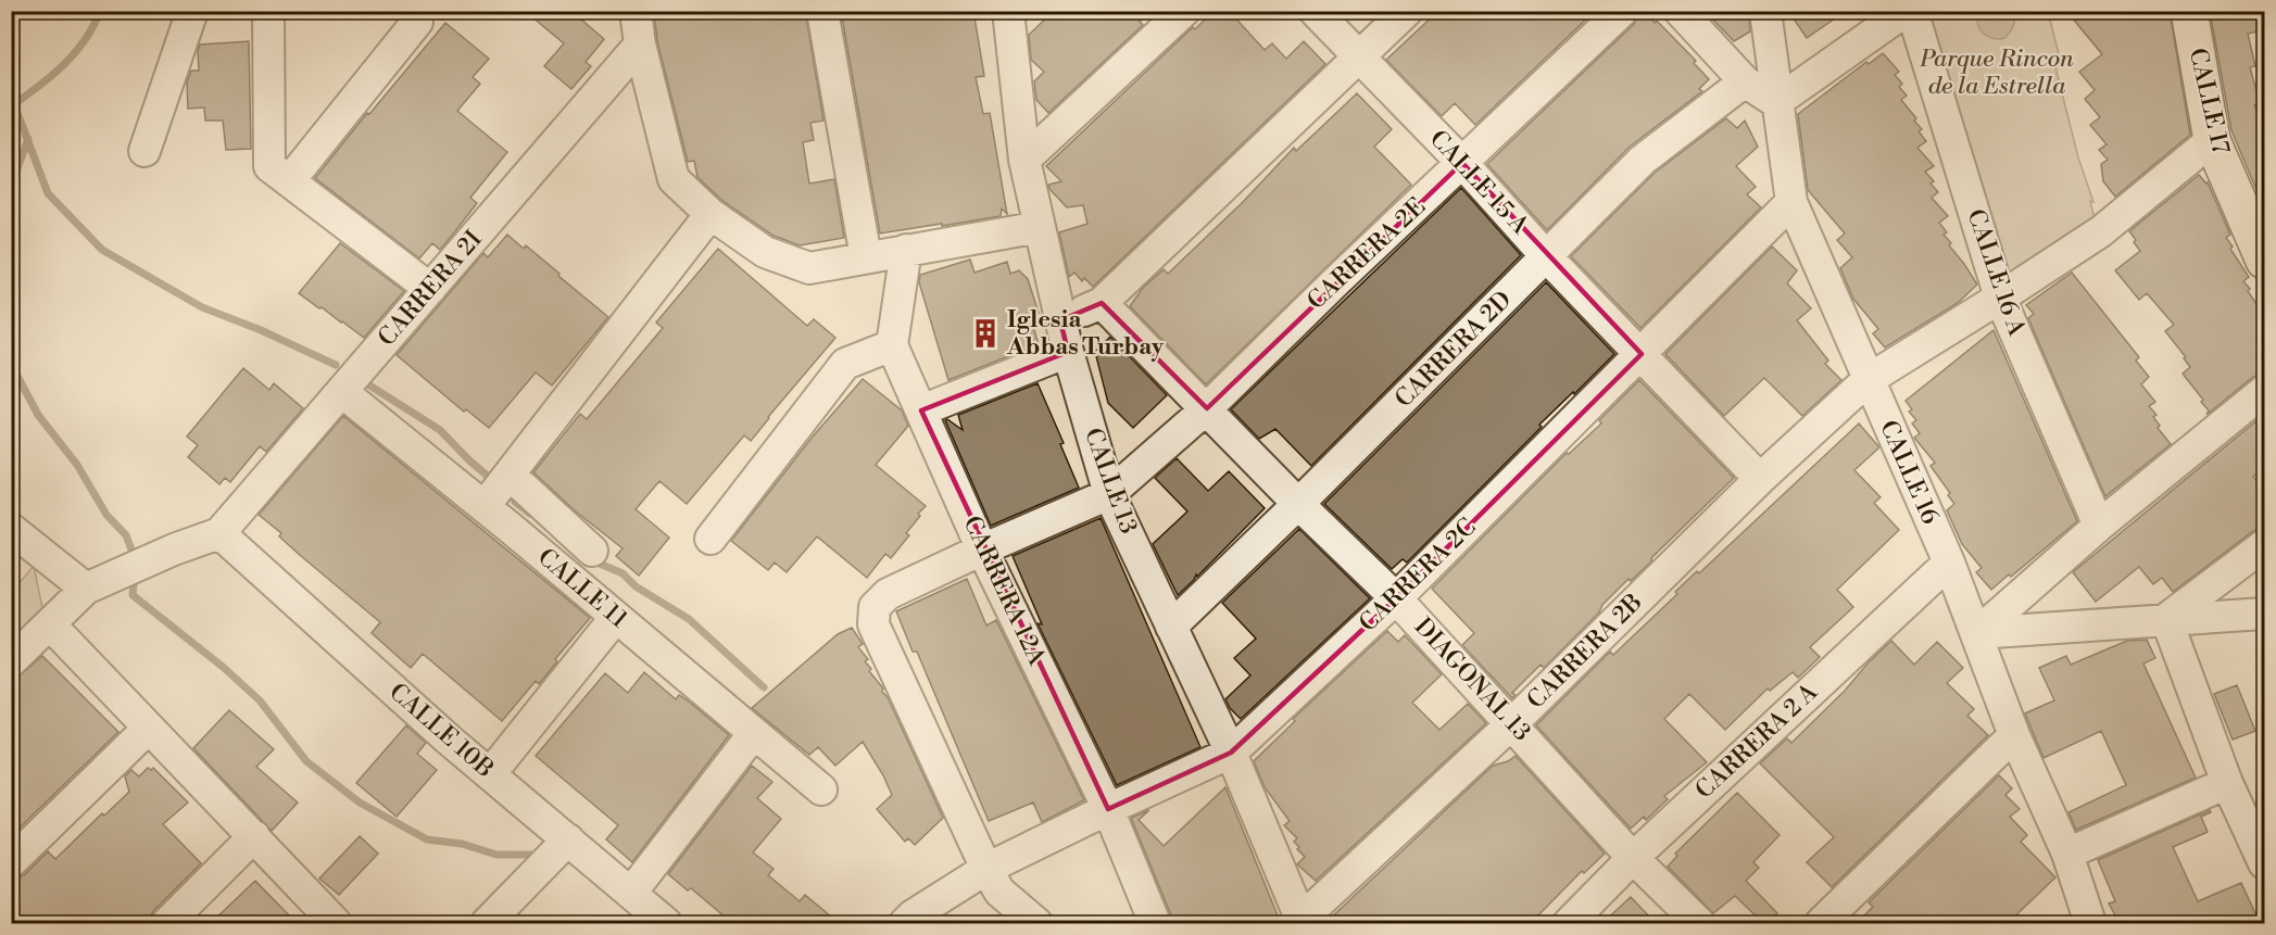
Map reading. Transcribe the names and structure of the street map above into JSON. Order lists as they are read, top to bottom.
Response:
{
  "streets": {
    "main road": ["CALLE 17"],
    "street": [
      "CALLE 15 A",
      "CARRERA 2E",
      "CALLE 16 A",
      "CARRERA 2I",
      "CARRERA 2D",
      "CALLE 16",
      "CALLE 13",
      "CARRERA 2C",
      "CALLE 11",
      "CARRERA 12A",
      "CARRERA 2B",
      "DIAGONAL 13",
      "CALLE 10B",
      "CARRERA 2 A"
    ]
  },
  "crossings": [
    ["CALLE 17", "CARRERA 2B"],
    ["CALLE 15 A", "CARRERA 2E"],
    ["CALLE 15 A", "CARRERA 2D"],
    ["CALLE 15 A", "CARRERA 2C"],
    ["CALLE 15 A", "CARRERA 2B"],
    ["CARRERA 2E", "CALLE 13"],
    ["CARRERA 2E", "CARRERA 12A"],
    ["CARRERA 2E", "DIAGONAL 13"],
    ["CALLE 16 A", "CARRERA 2B"],
    ["CARRERA 2I", "CALLE 11"],
    ["CARRERA 2I", "CALLE 10B"],
    ["CARRERA 2D", "CALLE 13"],
    ["CARRERA 2D", "DIAGONAL 13"],
    ["CALLE 16", "CARRERA 2C"],
    ["CALLE 16", "CARRERA 2B"],
    ["CALLE 16", "CARRERA 2 A"],
    ["CALLE 13", "CARRERA 2C"],
    ["CALLE 13", "CARRERA 2B"],
    ["CARRERA 2C", "CARRERA 12A"],
    ["CARRERA 2C", "DIAGONAL 13"],
    ["CARRERA 2B", "DIAGONAL 13"],
    ["DIAGONAL 13", "CARRERA 2 A"]
  ],
  "parks": ["Parque Rincon de la Estrella"],
  "places": {
    "building": ["Iglesia Abbas Turbay"]
  }
}
